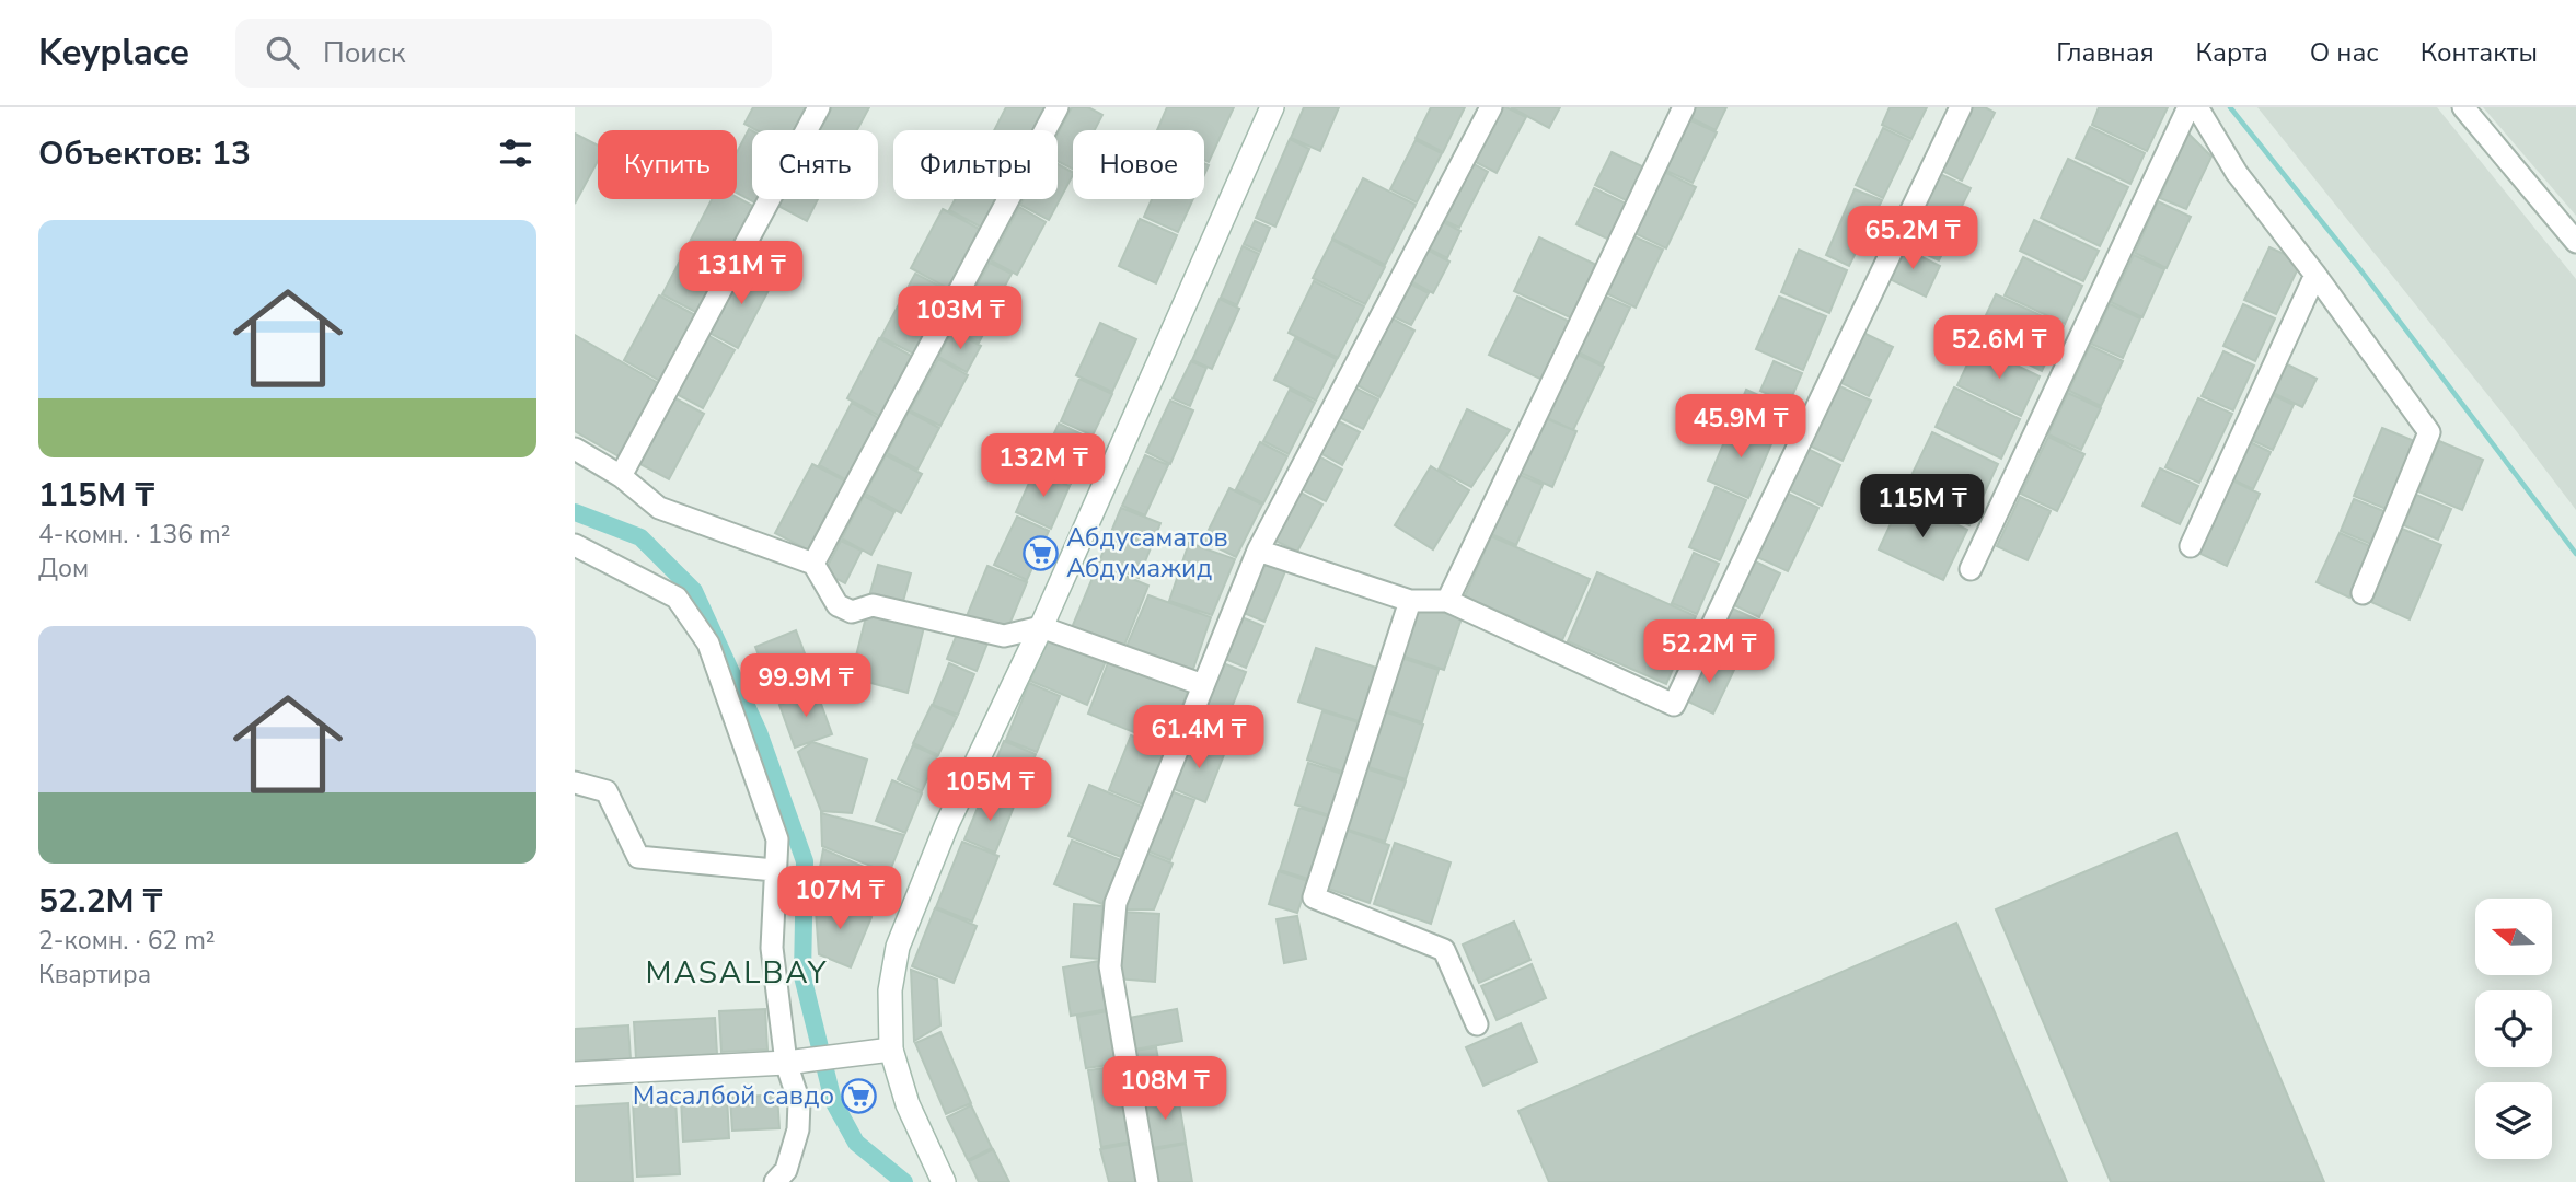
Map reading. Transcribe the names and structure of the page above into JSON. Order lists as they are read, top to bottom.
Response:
{
  "districts": ["MASALBAY"],
  "places": {
    "supermarket": ["Абдусаматов Абдумажид", "Масалбой савдо"]
  },
  "north": "left",
  "page": {
    "header": "Keyplace",
    "search": "Поиск",
    "nav": [
      "Главная",
      "Карта",
      "О нас",
      "Контакты"
    ],
    "heading": "Объектов: 13",
    "chip": [
      "Купить",
      "Снять",
      "Фильтры",
      "Новое"
    ],
    "list": [
      {
        "name": "115M ₸",
        "note": "4-комн. · 136 m² · Дом"
      },
      {
        "name": "52.2M ₸",
        "note": "2-комн. · 62 m² · Квартира"
      }
    ],
    "price": [
      "65.2M ₸",
      "131M ₸",
      "103M ₸",
      "52.6M ₸",
      "45.9M ₸",
      "132M ₸",
      "115M ₸",
      "52.2M ₸",
      "99.9M ₸",
      "61.4M ₸",
      "105M ₸",
      "107M ₸",
      "108M ₸"
    ]
  }
}
